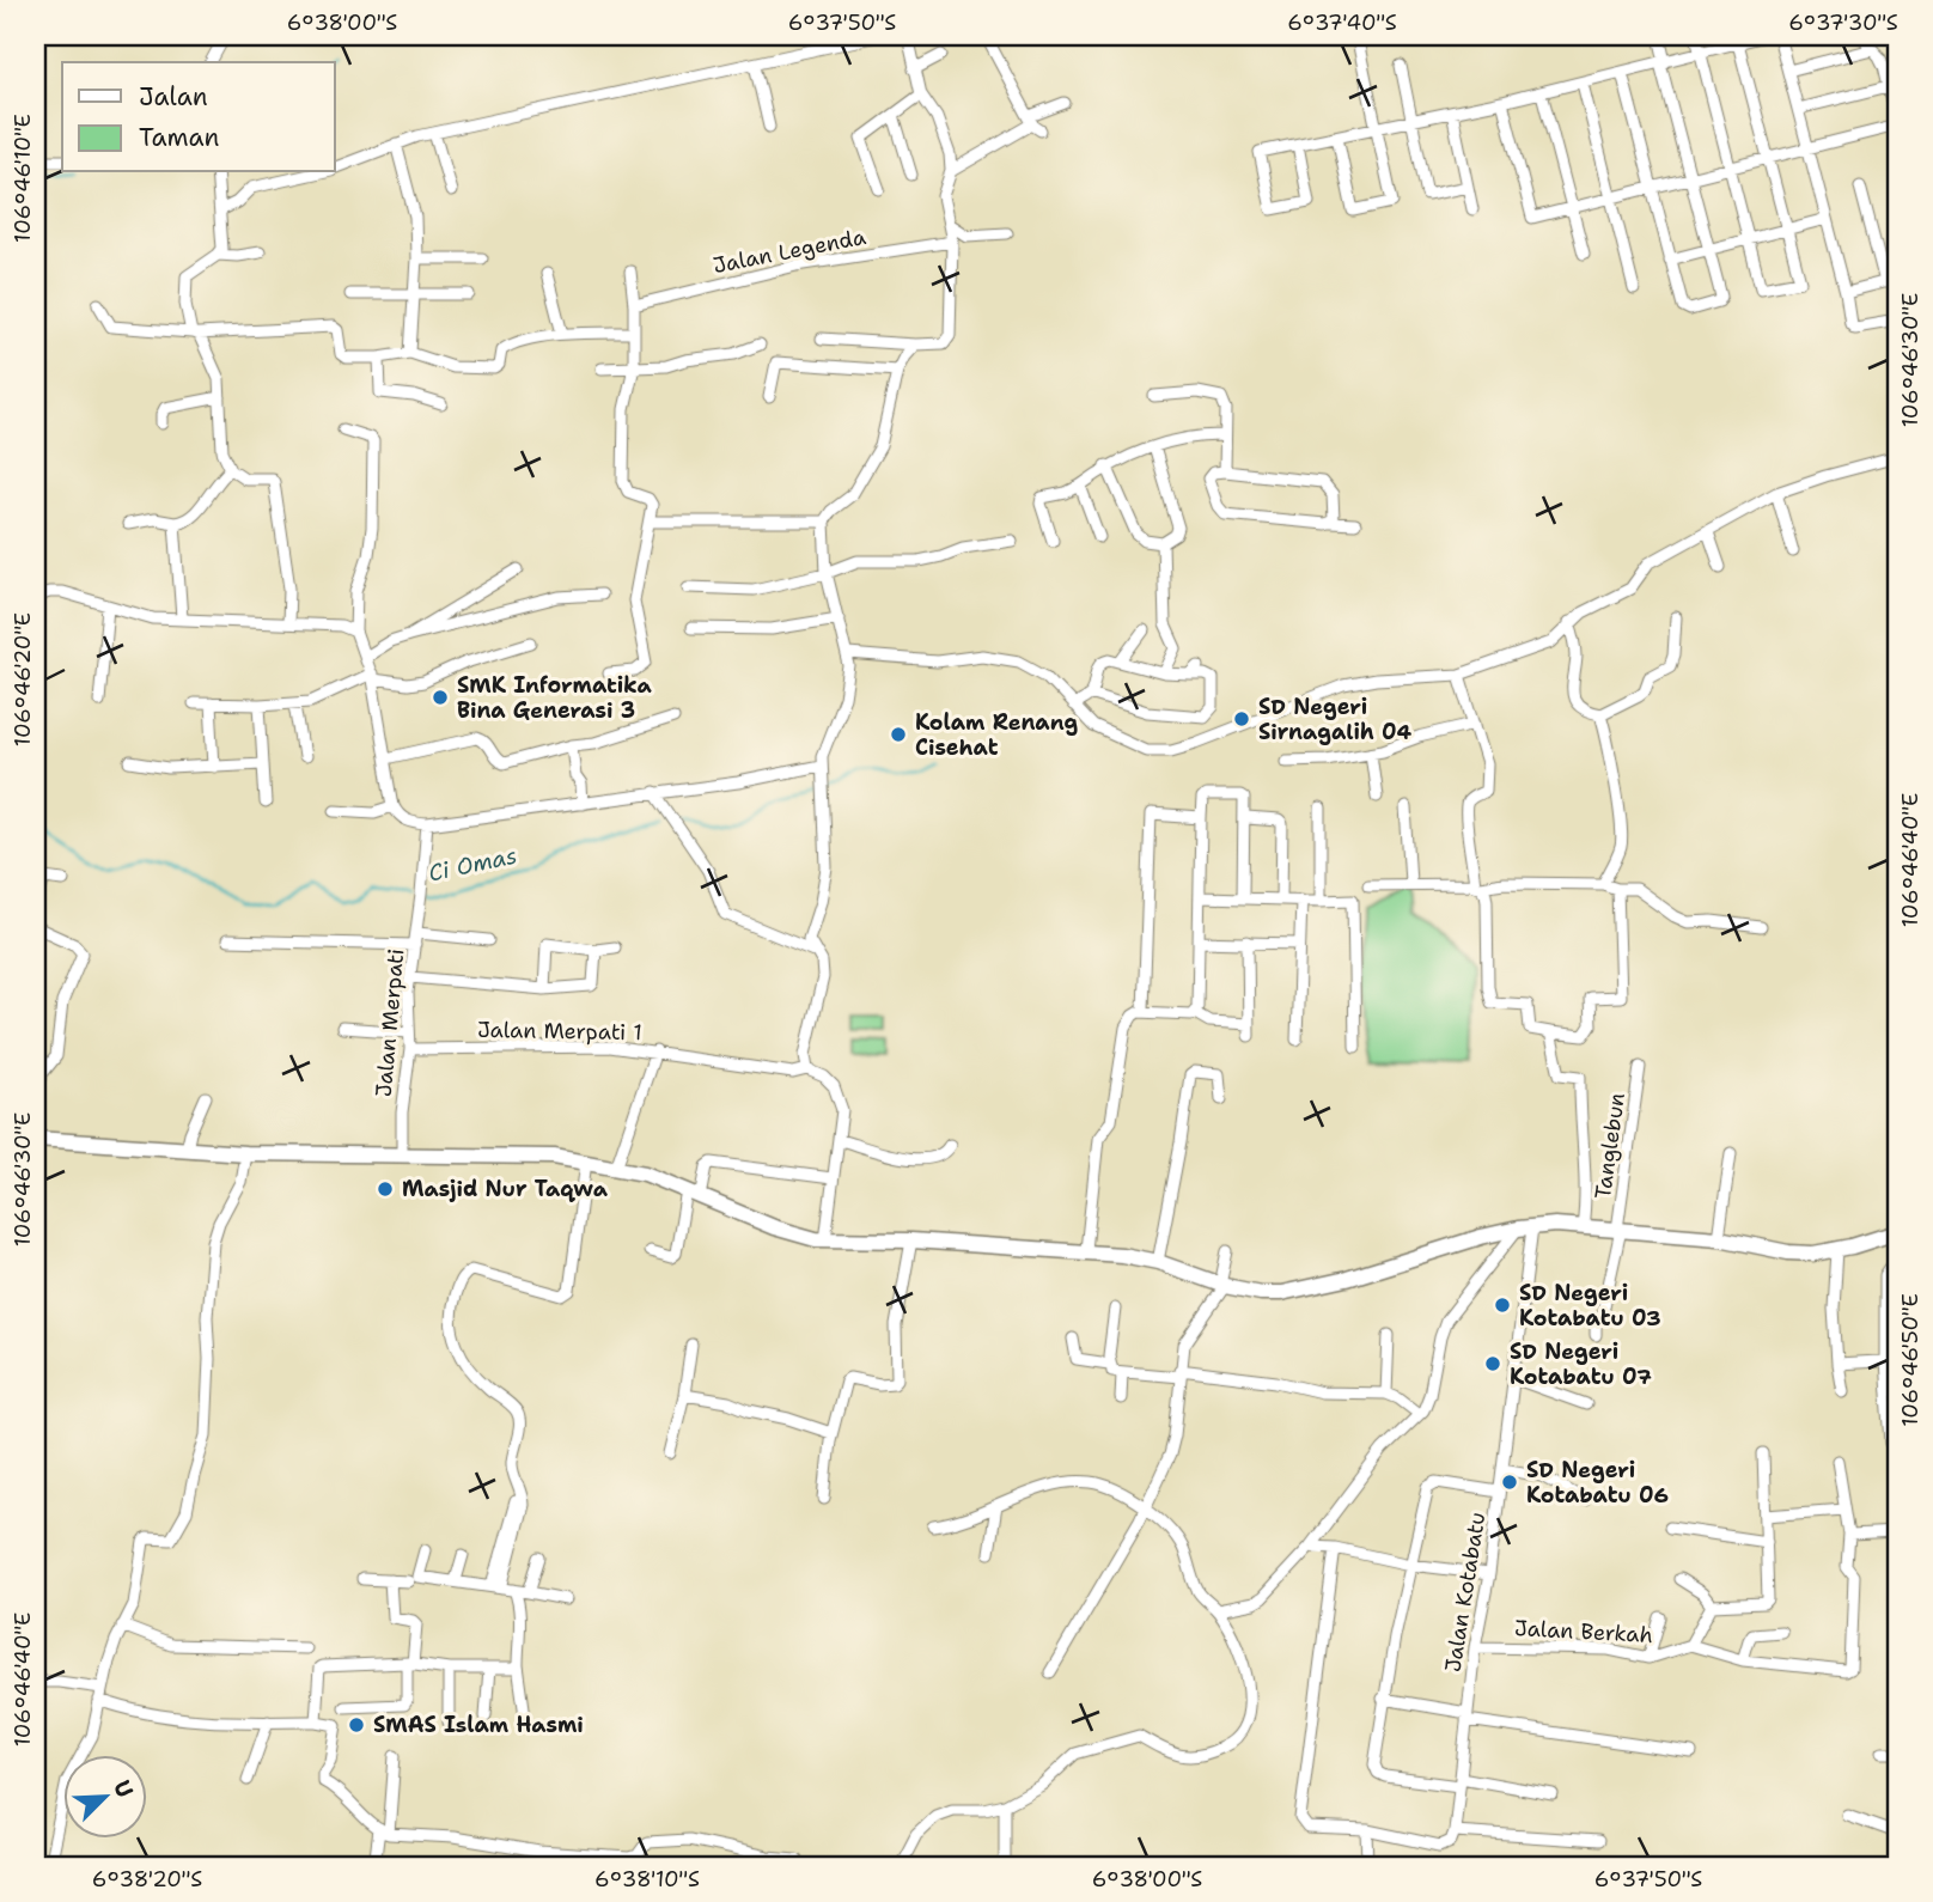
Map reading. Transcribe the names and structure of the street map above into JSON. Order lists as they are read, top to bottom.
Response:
{
  "streets": {
    "street": [
      "Jalan Legenda",
      "Jalan Merpati",
      "Jalan Merpati 1",
      "Tanglebun",
      "Jalan Kotabatu",
      "Jalan Berkah"
    ]
  },
  "crossings": [
    ["Jalan Merpati", "Jalan Merpati 1"],
    ["Jalan Kotabatu", "Jalan Berkah"]
  ],
  "water": ["Ci Omas"],
  "places": [
    "SMK Informatika Bina Generasi 3",
    "SD Negeri Sirnagalih 04",
    "Kolam Renang Cisehat",
    "Masjid Nur Taqwa",
    "SD Negeri Kotabatu 03",
    "SD Negeri Kotabatu 07",
    "SD Negeri Kotabatu 06",
    "SMAS Islam Hasmi"
  ],
  "legend": ["Jalan", "Taman"],
  "north": "top right",
  "coordinates": [
    "6°38'00\"S",
    "6°37'50\"S",
    "6°37'40\"S",
    "6°37'30\"S",
    "106°46'10\"E",
    "106°46'30\"E",
    "106°46'20\"E",
    "106°46'40\"E",
    "106°46'50\"E",
    "6°38'20\"S",
    "6°38'10\"S"
  ]
}
